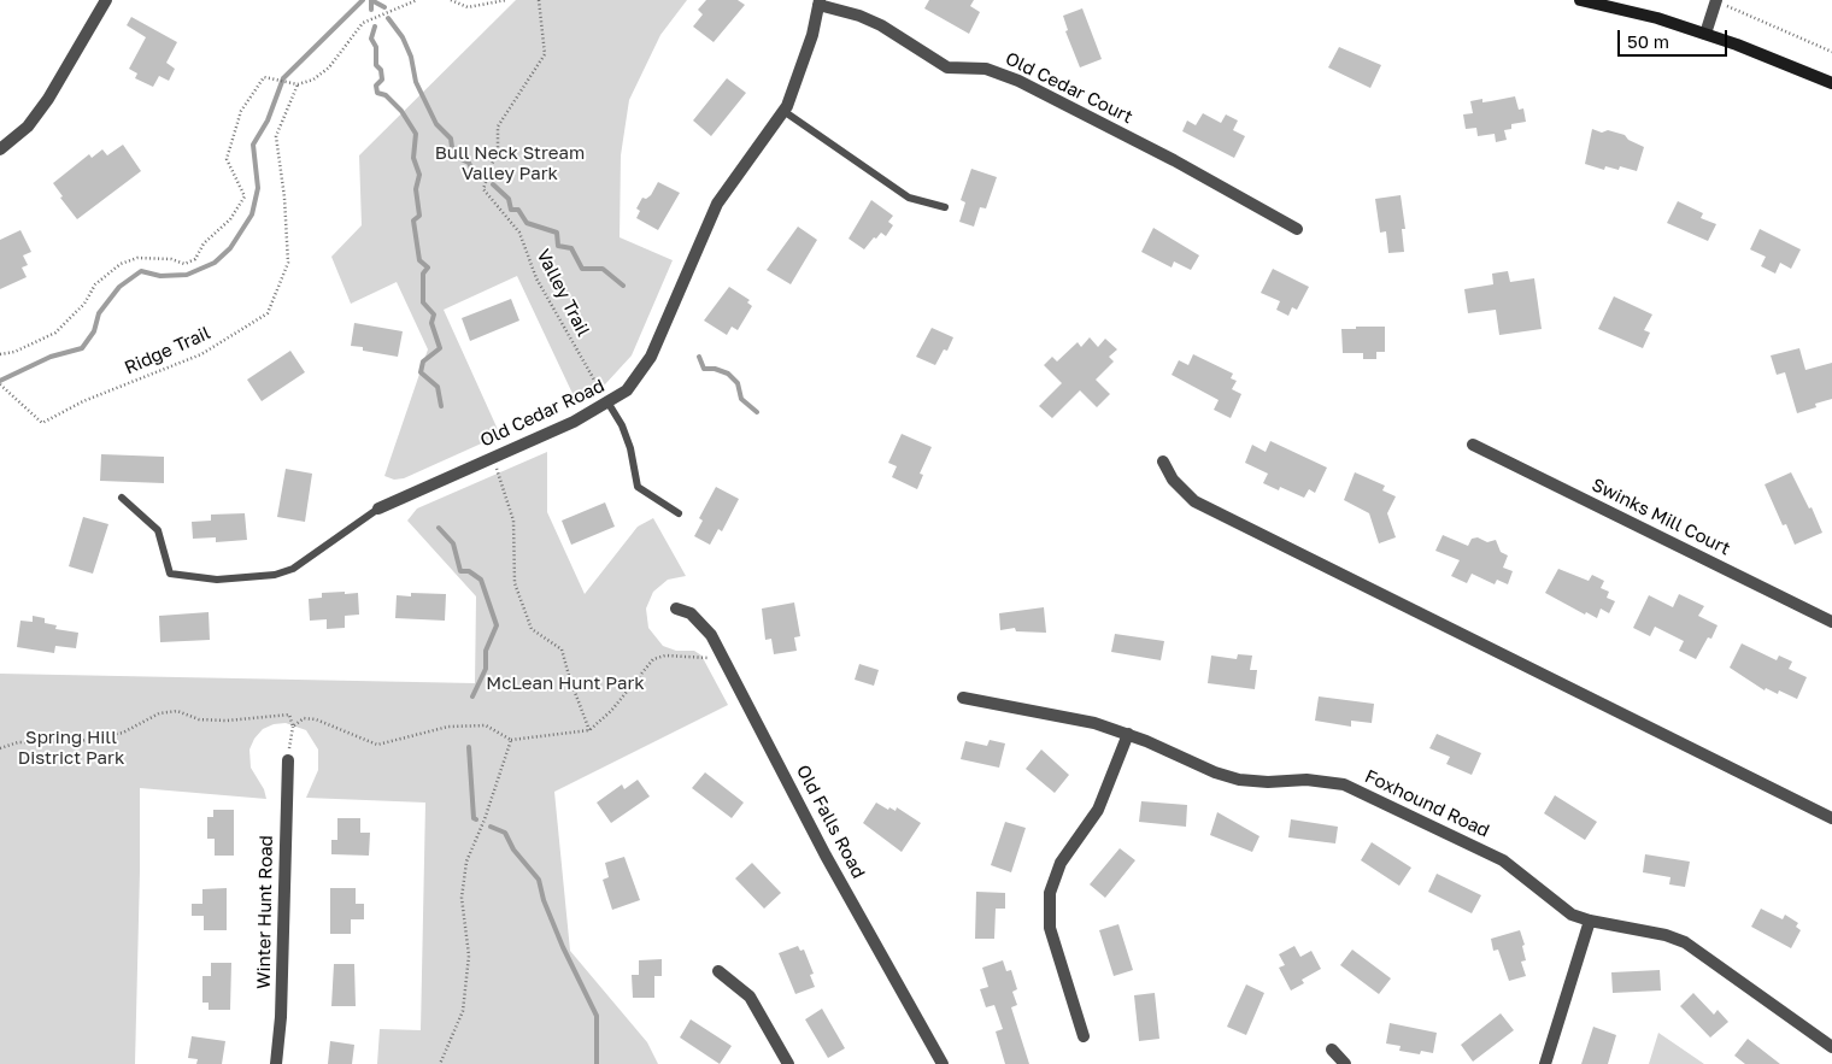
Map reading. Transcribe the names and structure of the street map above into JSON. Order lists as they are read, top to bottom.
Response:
{
  "streets": {
    "street": [
      "Old Cedar Court",
      "Old Cedar Road",
      "Swinks Mill Court",
      "Foxhound Road",
      "Old Falls Road",
      "Winter Hunt Road"
    ],
    "path": ["Valley Trail", "Ridge Trail"]
  },
  "crossings": [
    ["Old Cedar Court", "Old Cedar Road"],
    ["Valley Trail", "Old Cedar Road"]
  ],
  "parks": ["Bull Neck Stream Valley Park", "McLean Hunt Park", "Spring Hill District Park"],
  "scale_bar": "50 m"
}
